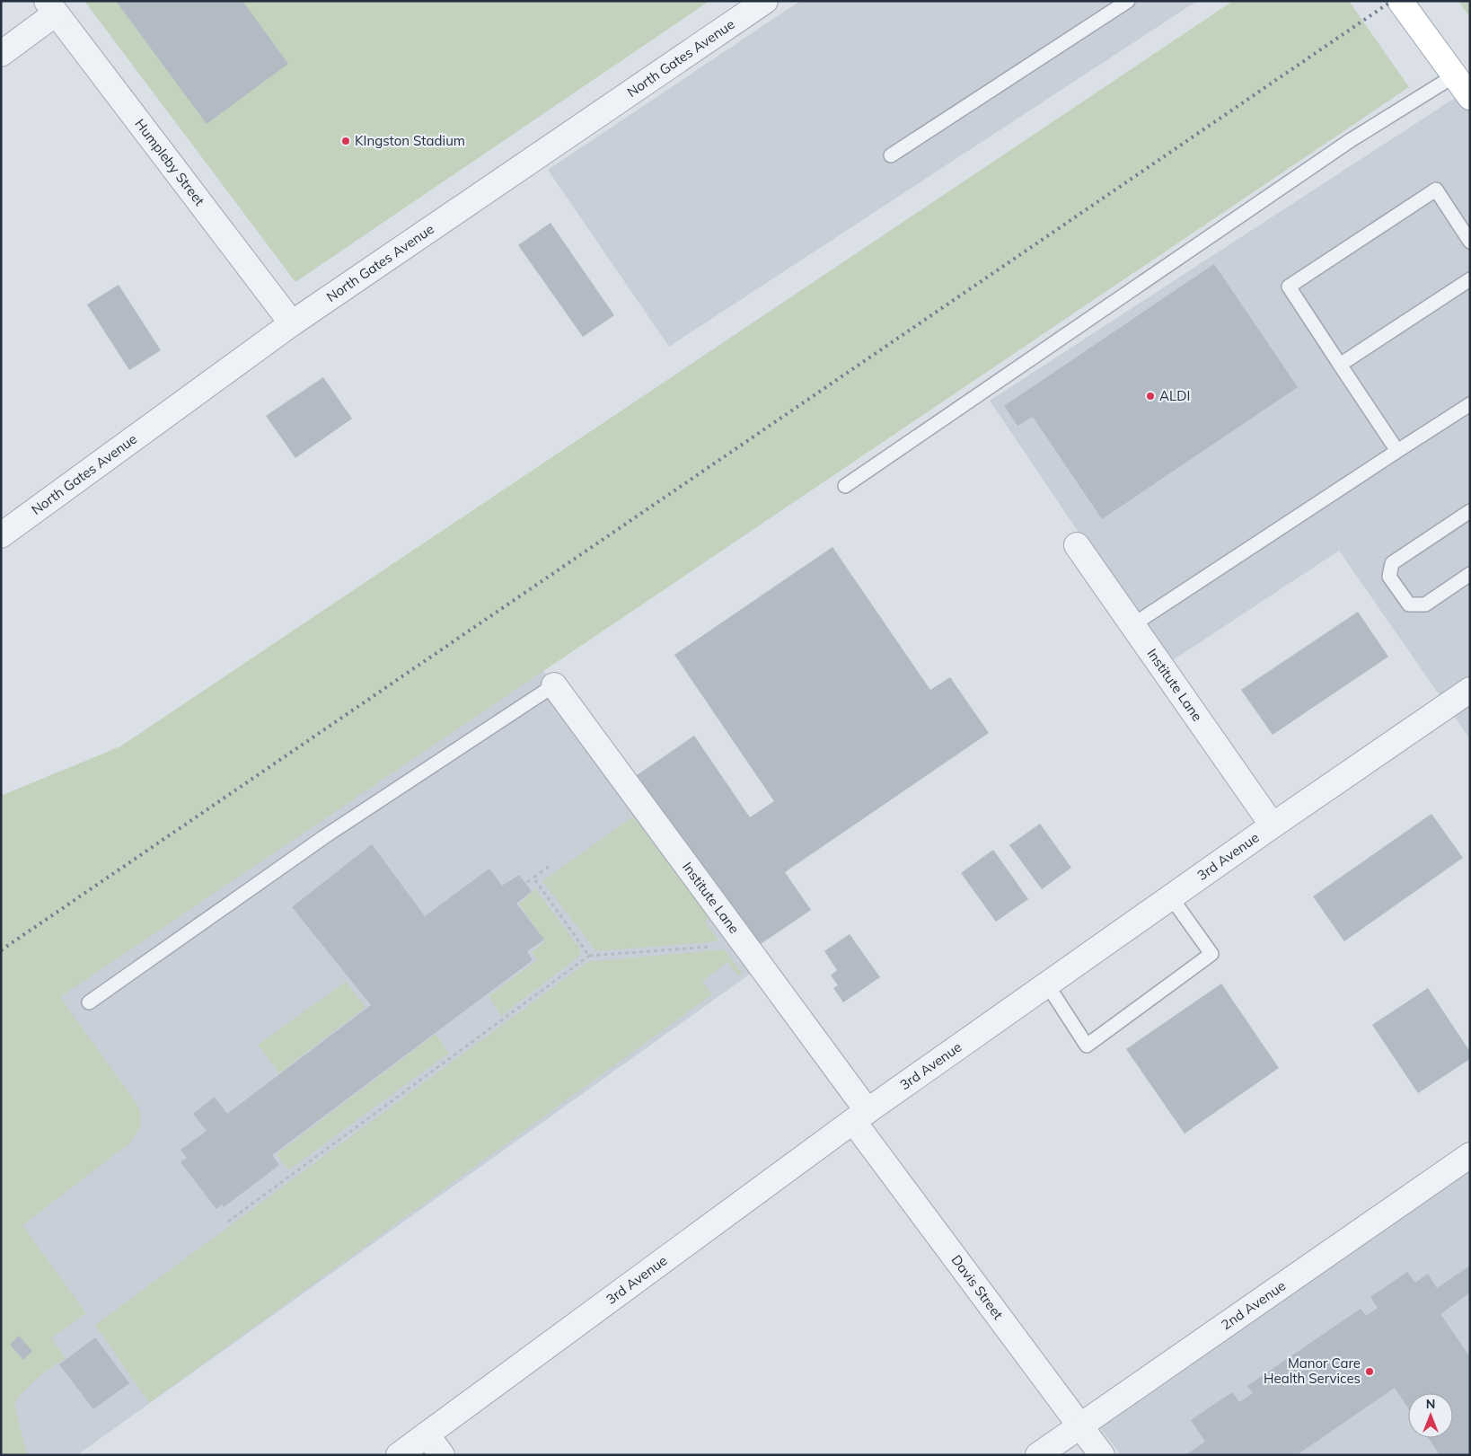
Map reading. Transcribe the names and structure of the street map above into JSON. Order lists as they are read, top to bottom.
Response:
{
  "streets": {
    "street": [
      "North Gates Avenue",
      "Humpleby Street",
      "Institute Lane",
      "3rd Avenue",
      "Davis Street",
      "2nd Avenue"
    ]
  },
  "crossings": [
    ["North Gates Avenue", "Humpleby Street"],
    ["Institute Lane", "3rd Avenue"],
    ["Institute Lane", "Davis Street"],
    ["3rd Avenue", "Davis Street"],
    ["Davis Street", "2nd Avenue"]
  ],
  "places": ["KIngston Stadium", "ALDI", "Manor Care Health Services"],
  "north": "top"
}
